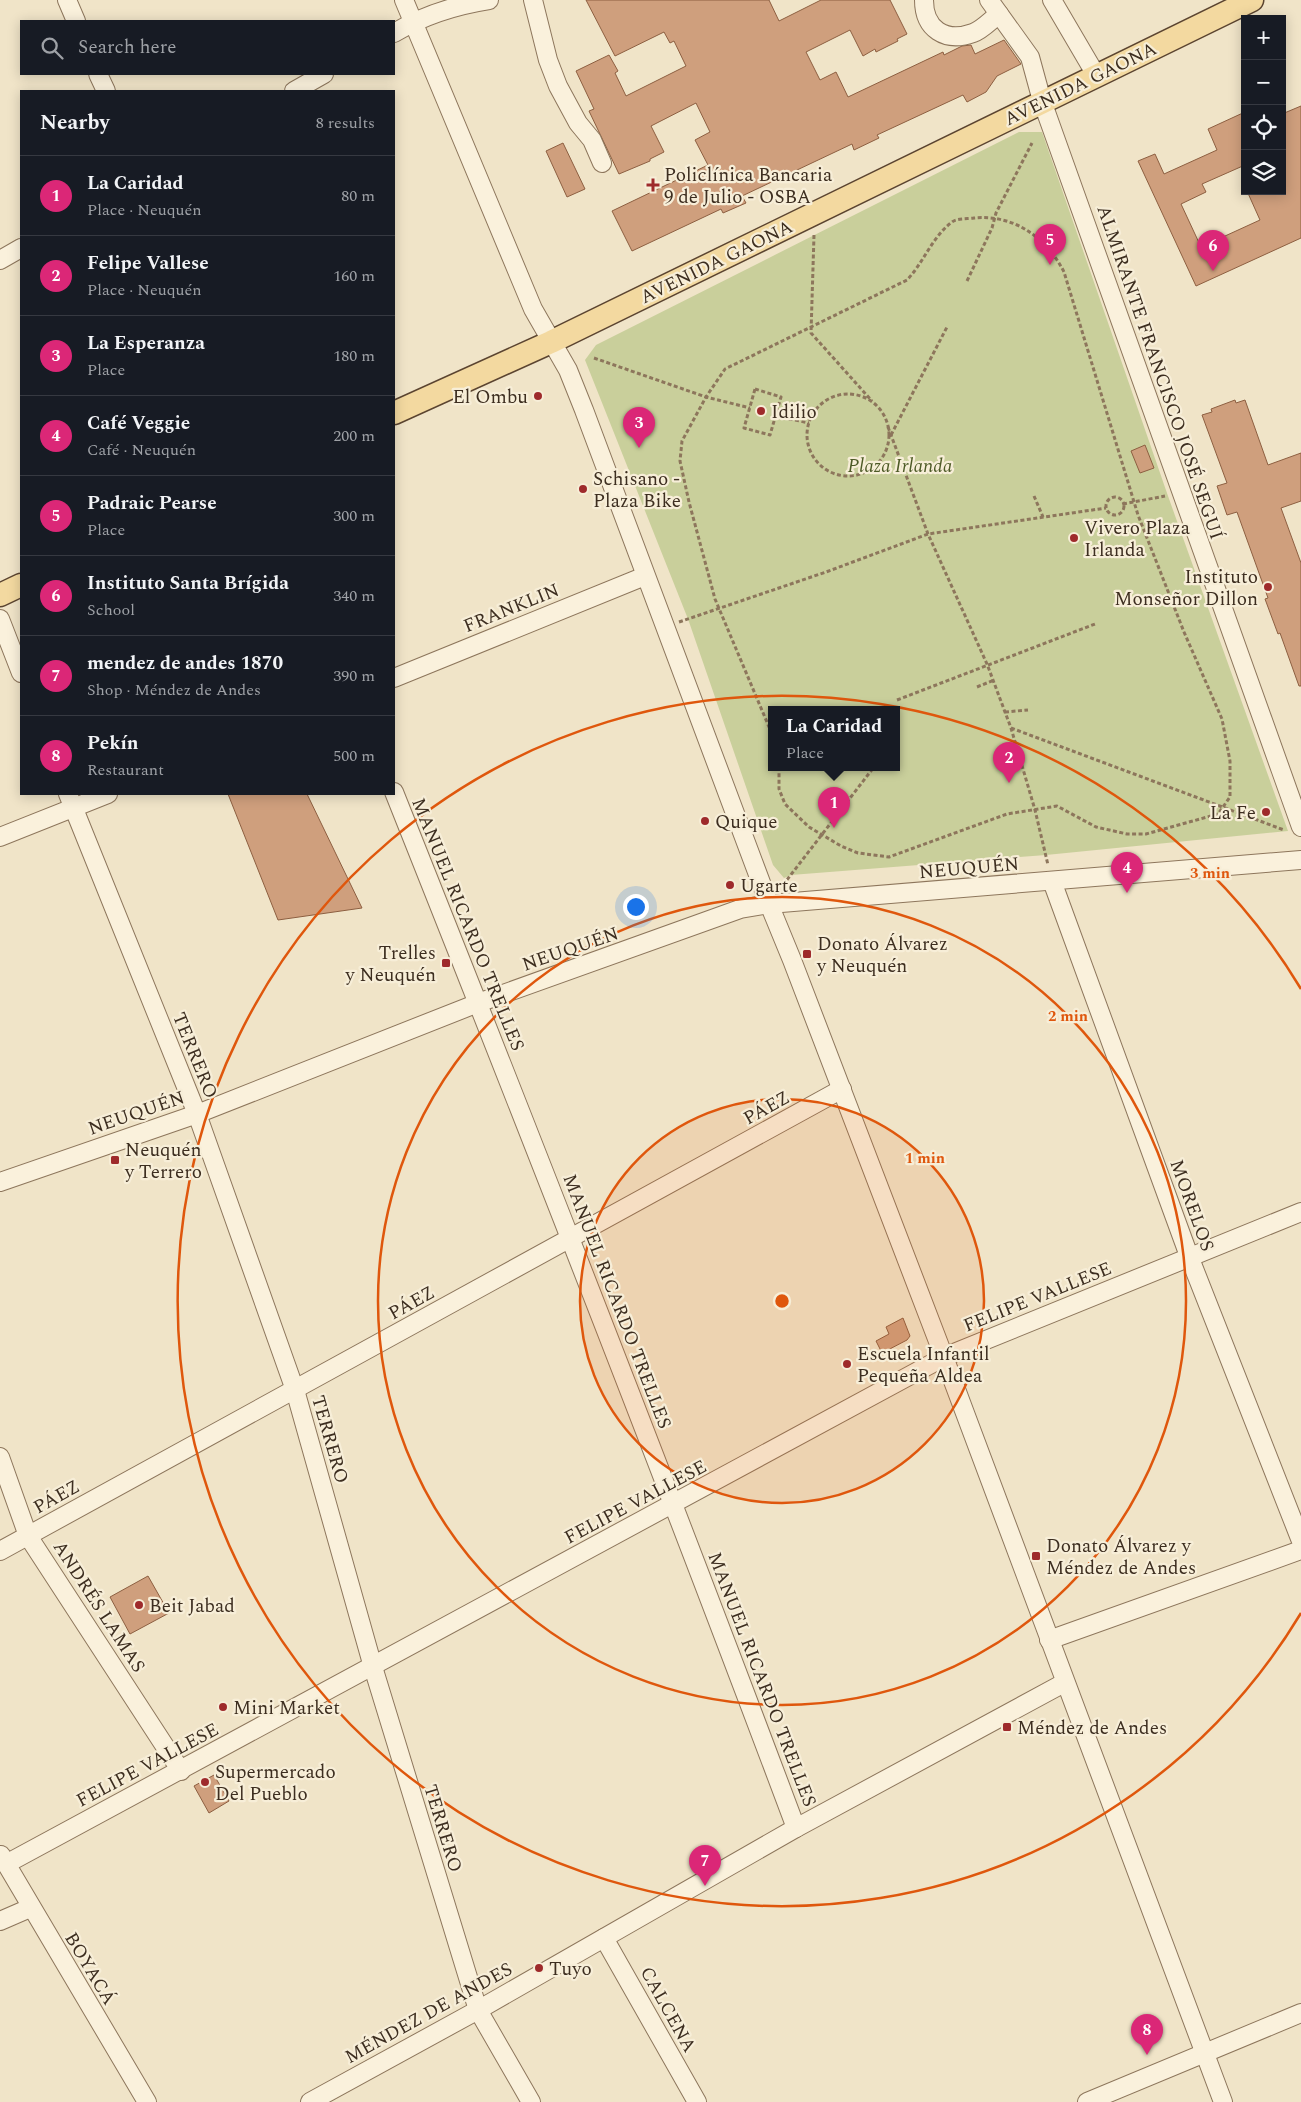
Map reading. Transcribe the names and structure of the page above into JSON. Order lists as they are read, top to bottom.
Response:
{
  "streets": {
    "main road": ["AVENIDA GAONA"],
    "street": [
      "ALMIRANTE FRANCISCO JOSÉ SEGUÍ",
      "FRANKLIN",
      "NEUQUÉN",
      "MANUEL RICARDO TRELLES",
      "TERRERO",
      "PÁEZ",
      "MORELOS",
      "FELIPE VALLESE",
      "ANDRÉS LAMAS",
      "BOYACÁ",
      "CALCENA",
      "MÉNDEZ DE ANDES"
    ]
  },
  "crossings": [
    ["AVENIDA GAONA", "ALMIRANTE FRANCISCO JOSÉ SEGUÍ"],
    ["NEUQUÉN", "MANUEL RICARDO TRELLES"],
    ["NEUQUÉN", "TERRERO"],
    ["NEUQUÉN", "MORELOS"],
    ["MANUEL RICARDO TRELLES", "PÁEZ"],
    ["MANUEL RICARDO TRELLES", "FELIPE VALLESE"],
    ["MANUEL RICARDO TRELLES", "MÉNDEZ DE ANDES"],
    ["TERRERO", "PÁEZ"],
    ["TERRERO", "FELIPE VALLESE"],
    ["TERRERO", "MÉNDEZ DE ANDES"],
    ["PÁEZ", "ANDRÉS LAMAS"],
    ["MORELOS", "FELIPE VALLESE"],
    ["FELIPE VALLESE", "ANDRÉS LAMAS"],
    ["FELIPE VALLESE", "BOYACÁ"],
    ["CALCENA", "MÉNDEZ DE ANDES"]
  ],
  "parks": ["Plaza Irlanda"],
  "places": {
    "health": ["Policlínica Bancaria 9 de Julio - OSBA"],
    "other": [
      "El Ombu",
      "Idilio",
      "Schisano - Plaza Bike",
      "Vivero Plaza Irlanda",
      "Instituto Monseñor Dillon",
      "La Fe",
      "Quique",
      "Ugarte",
      "Escuela Infantil Pequeña Aldea",
      "Beit Jabad",
      "Mini Market",
      "Supermercado Del Pueblo",
      "Tuyo"
    ],
    "transit": [
      "Donato Álvarez y Neuquén",
      "Trelles y Neuquén",
      "Neuquén y Terrero",
      "Donato Álvarez y Méndez de Andes",
      "Méndez de Andes"
    ]
  },
  "page": {
    "map_buttons": ["+", "−"],
    "search": "Search here",
    "heading": ["Nearby", "8 results"],
    "list": [
      {
        "mark": "1",
        "name": "La Caridad",
        "note": "Place · Neuquén",
        "value": "80 m"
      },
      {
        "mark": "2",
        "name": "Felipe Vallese",
        "note": "Place · Neuquén",
        "value": "160 m"
      },
      {
        "mark": "3",
        "name": "La Esperanza",
        "note": "Place",
        "value": "180 m"
      },
      {
        "mark": "4",
        "name": "Café Veggie",
        "note": "Café · Neuquén",
        "value": "200 m"
      },
      {
        "mark": "5",
        "name": "Padraic Pearse",
        "note": "Place",
        "value": "300 m"
      },
      {
        "mark": "6",
        "name": "Instituto Santa Brígida",
        "note": "School",
        "value": "340 m"
      },
      {
        "mark": "7",
        "name": "mendez de andes 1870",
        "note": "Shop · Méndez de Andes",
        "value": "390 m"
      },
      {
        "mark": "8",
        "name": "Pekín",
        "note": "Restaurant",
        "value": "500 m"
      }
    ],
    "pins": [
      "5",
      "6",
      "3",
      "2",
      "1",
      "4",
      "7",
      "8"
    ],
    "popup": ["La Caridad", "Place"]
  },
  "rings": ["3 min", "2 min", "1 min"]
}
